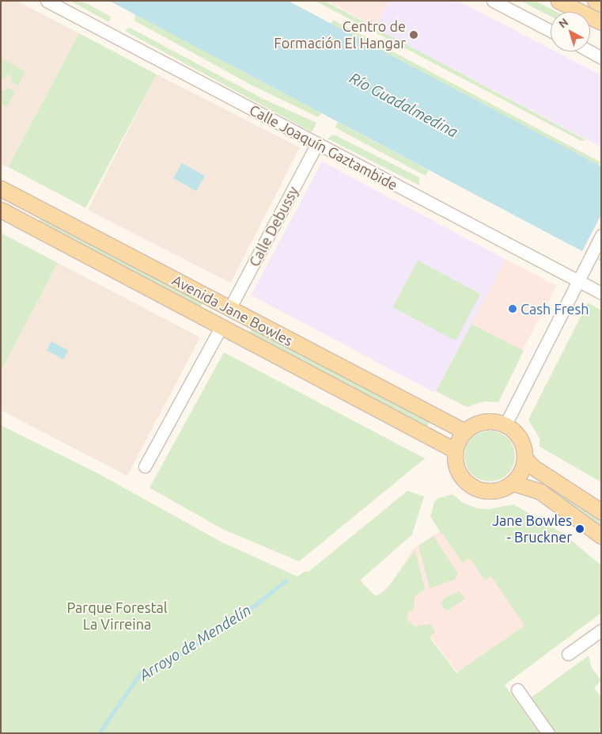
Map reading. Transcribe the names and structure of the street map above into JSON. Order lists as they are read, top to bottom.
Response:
{
  "streets": {
    "main road": ["Avenida Jane Bowles"],
    "street": ["Calle Joaquín Gaztambide", "Calle Debussy"]
  },
  "crossings": [
    ["Calle Joaquín Gaztambide", "Calle Debussy"],
    ["Calle Debussy", "Avenida Jane Bowles"]
  ],
  "water": ["Río Guadalmedina", "Arroyo de Mendelín"],
  "parks": ["Parque Forestal La Virreina"],
  "places": ["Centro de Formación El Hangar", "Cash Fresh", "Jane Bowles - Bruckner"],
  "north": "top left"
}
